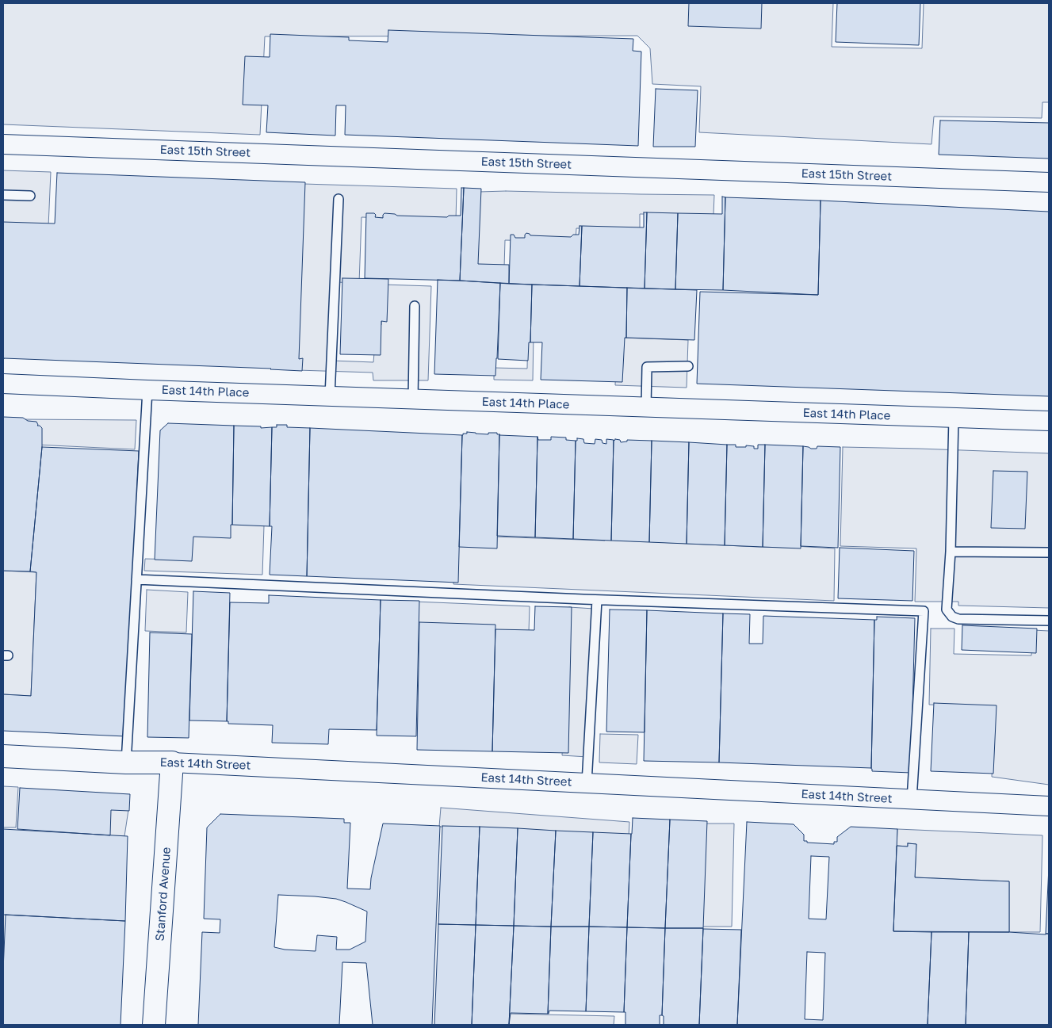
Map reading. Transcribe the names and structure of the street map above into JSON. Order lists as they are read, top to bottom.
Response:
{
  "streets": {
    "street": [
      "East 15th Street",
      "East 14th Place",
      "East 14th Street",
      "Stanford Avenue"
    ]
  },
  "crossings": [
    ["East 14th Street", "Stanford Avenue"]
  ]
}
